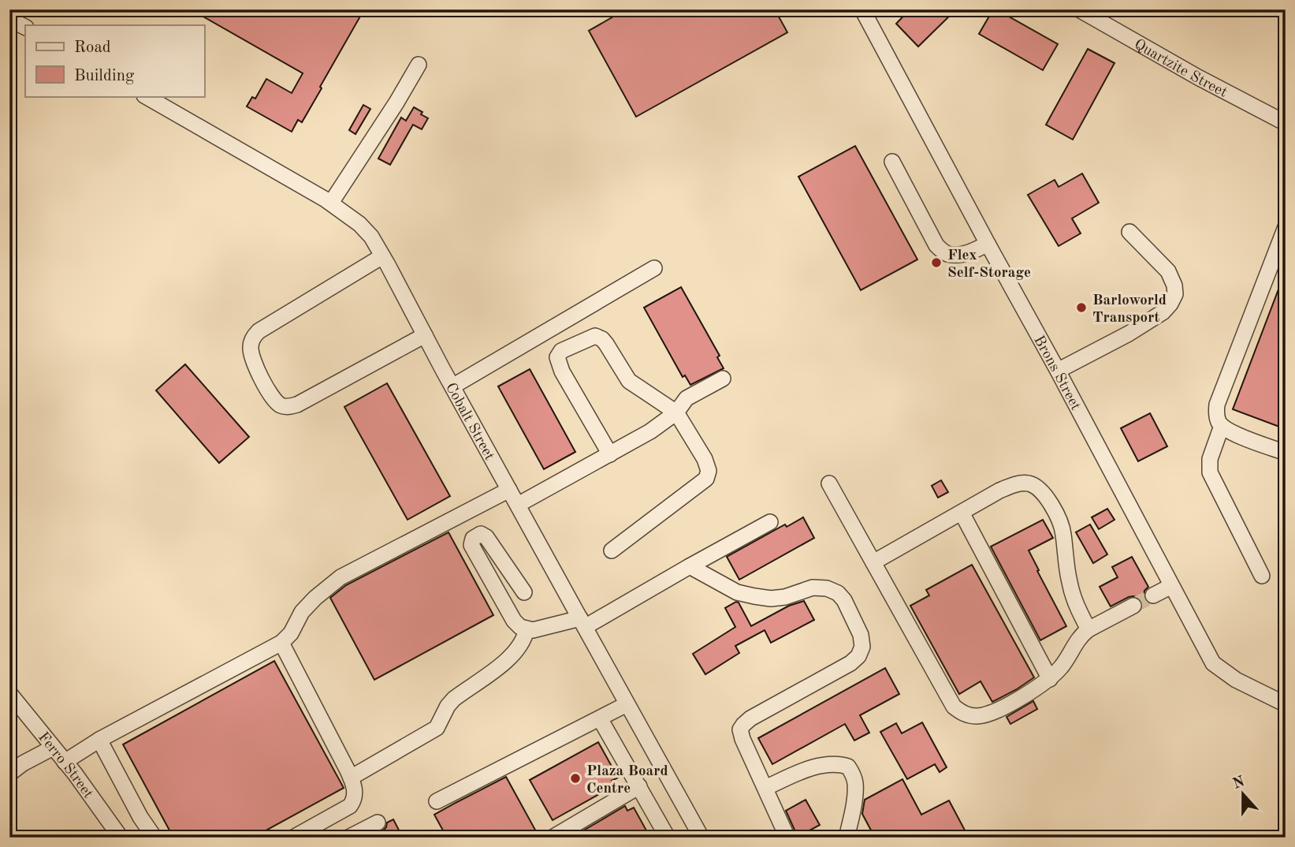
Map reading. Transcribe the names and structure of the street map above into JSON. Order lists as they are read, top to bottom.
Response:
{
  "streets": {
    "street": [
      "Quartzite Street",
      "Brons Street",
      "Cobalt Street",
      "Ferro Street"
    ]
  },
  "places": ["Flex Self-Storage", "Barloworld Transport", "Plaza Board Centre"],
  "legend": ["Road", "Building"],
  "north": "top"
}
